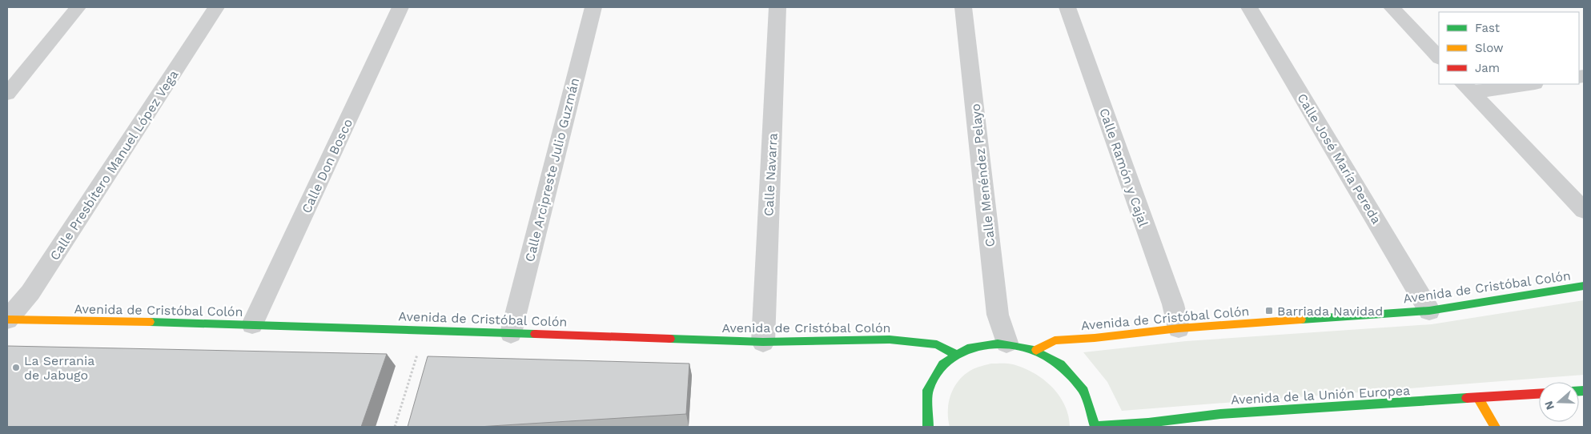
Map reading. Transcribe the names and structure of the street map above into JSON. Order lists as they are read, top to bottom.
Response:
{
  "streets": {
    "main road": ["Avenida de Cristóbal Colón", "Avenida de la Unión Europea"],
    "street": [
      "Calle José María Pereda",
      "Calle Presbítero Manuel López Vega",
      "Calle Don Bosco",
      "Calle Ramón y Cajal",
      "Calle Arcipreste Julio Guzmán",
      "Calle Navarra",
      "Calle Menéndez Pelayo"
    ]
  },
  "crossings": [
    ["Calle José María Pereda", "Avenida de Cristóbal Colón"],
    ["Calle Presbítero Manuel López Vega", "Avenida de Cristóbal Colón"],
    ["Calle Don Bosco", "Avenida de Cristóbal Colón"],
    ["Calle Ramón y Cajal", "Avenida de Cristóbal Colón"],
    ["Calle Arcipreste Julio Guzmán", "Avenida de Cristóbal Colón"],
    ["Calle Navarra", "Avenida de Cristóbal Colón"]
  ],
  "places": {
    "transit": ["Barriada Navidad"],
    "other": ["La Serrania de Jabugo"]
  },
  "legend": ["Fast", "Slow", "Jam"],
  "north": "left"
}
